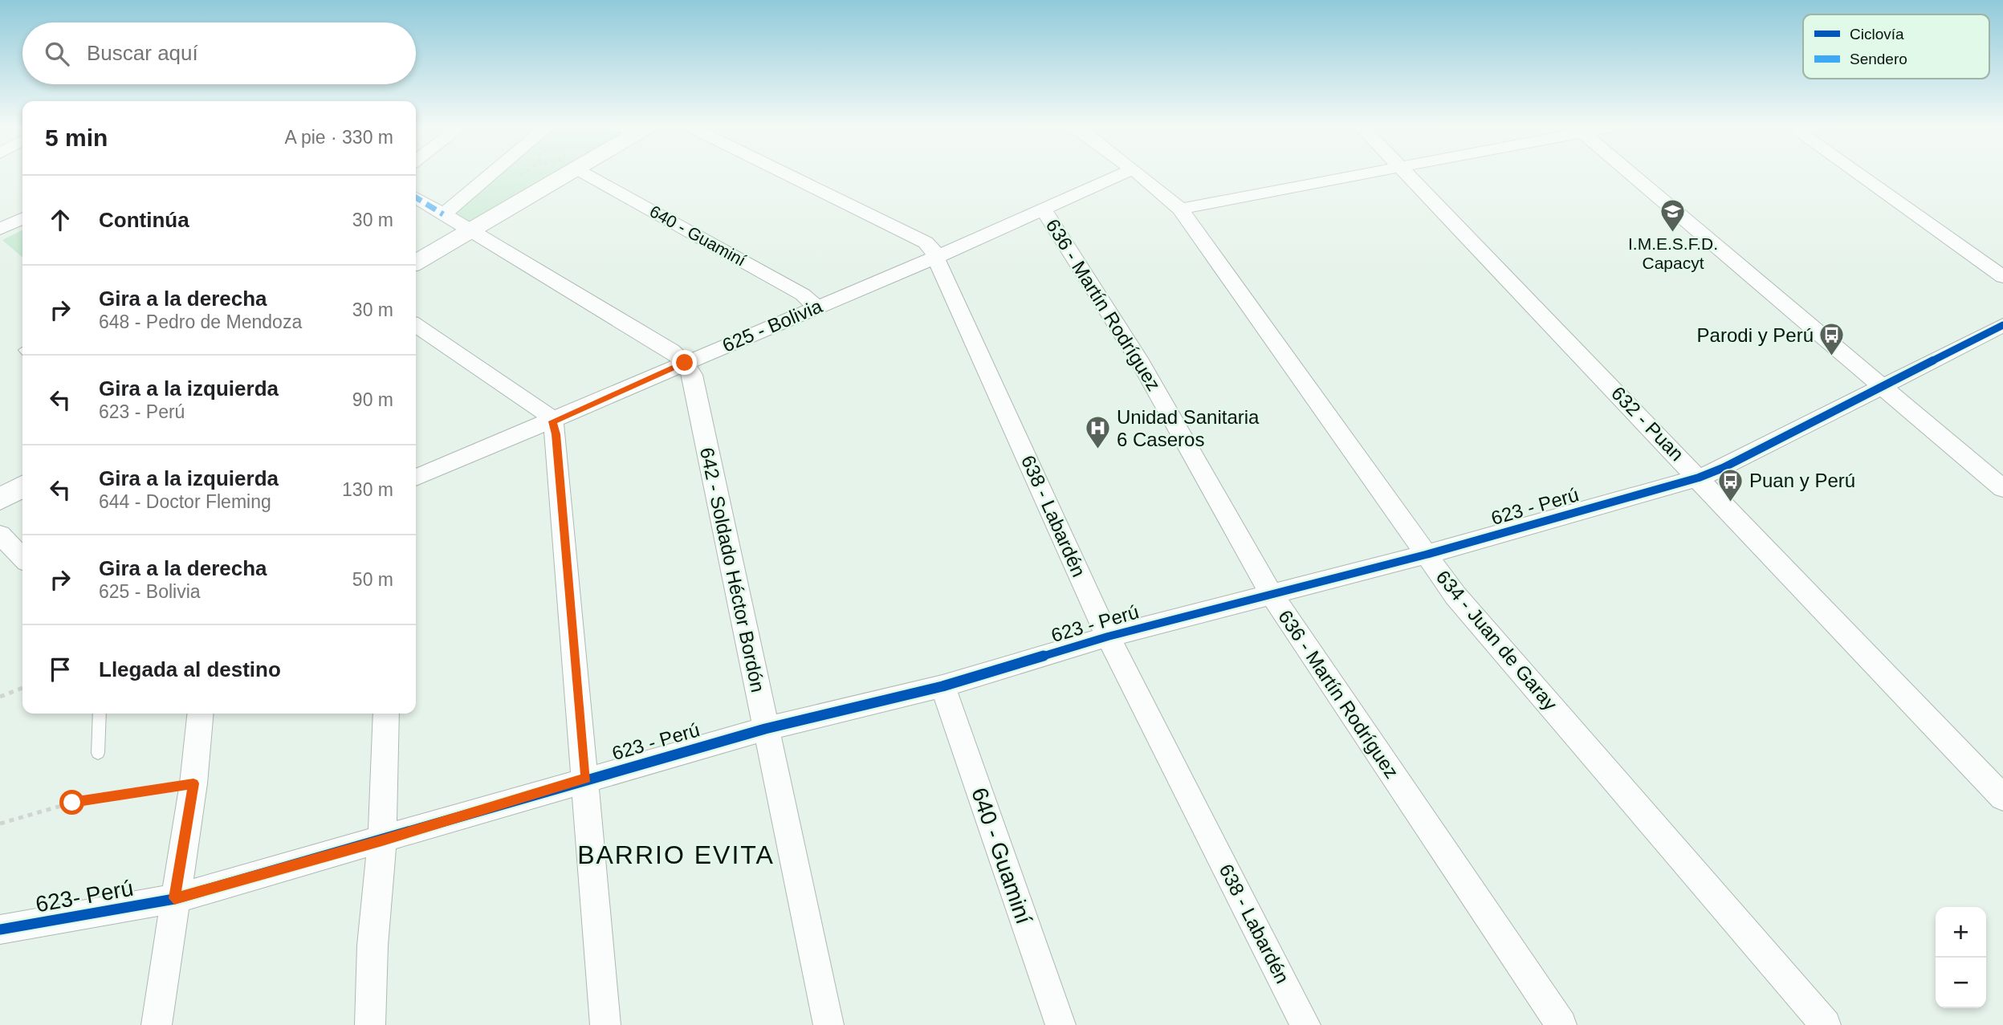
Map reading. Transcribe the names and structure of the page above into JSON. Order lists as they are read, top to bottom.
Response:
{
  "streets": {
    "street": [
      "640 - Guaminí",
      "636 - Martín Rodríguez",
      "625 - Bolivia",
      "632 - Puan",
      "623 - Perú",
      "638 - Labardén",
      "642 - Soldado Héctor Bordón",
      "634 - Juan de Garay",
      "623- Perú"
    ]
  },
  "crossings": [
    ["640 - Guaminí", "625 - Bolivia"],
    ["640 - Guaminí", "623 - Perú"],
    ["636 - Martín Rodríguez", "625 - Bolivia"],
    ["636 - Martín Rodríguez", "623 - Perú"],
    ["625 - Bolivia", "638 - Labardén"],
    ["625 - Bolivia", "642 - Soldado Héctor Bordón"],
    ["632 - Puan", "623 - Perú"],
    ["623 - Perú", "638 - Labardén"],
    ["623 - Perú", "642 - Soldado Héctor Bordón"],
    ["623 - Perú", "634 - Juan de Garay"],
    ["623 - Perú", "623- Perú"]
  ],
  "districts": ["BARRIO EVITA"],
  "places": {
    "school or university": ["I.M.E.S.F.D. Capacyt"],
    "bus stop": ["Parodi y Perú", "Puan y Perú"],
    "hospital": ["Unidad Sanitaria 6 Caseros"]
  },
  "legend": ["Ciclovía", "Sendero"],
  "page": {
    "search": "Buscar aquí",
    "heading": ["5 min", "A pie · 330 m"],
    "list": [
      ["Continúa", "30 m"],
      ["Gira a la derecha", "648 - Pedro de Mendoza", "30 m"],
      ["Gira a la izquierda", "623 - Perú", "90 m"],
      ["Gira a la izquierda", "644 - Doctor Fleming", "130 m"],
      ["Gira a la derecha", "625 - Bolivia", "50 m"],
      "Llegada al destino"
    ],
    "map_buttons": ["+", "−"]
  }
}
